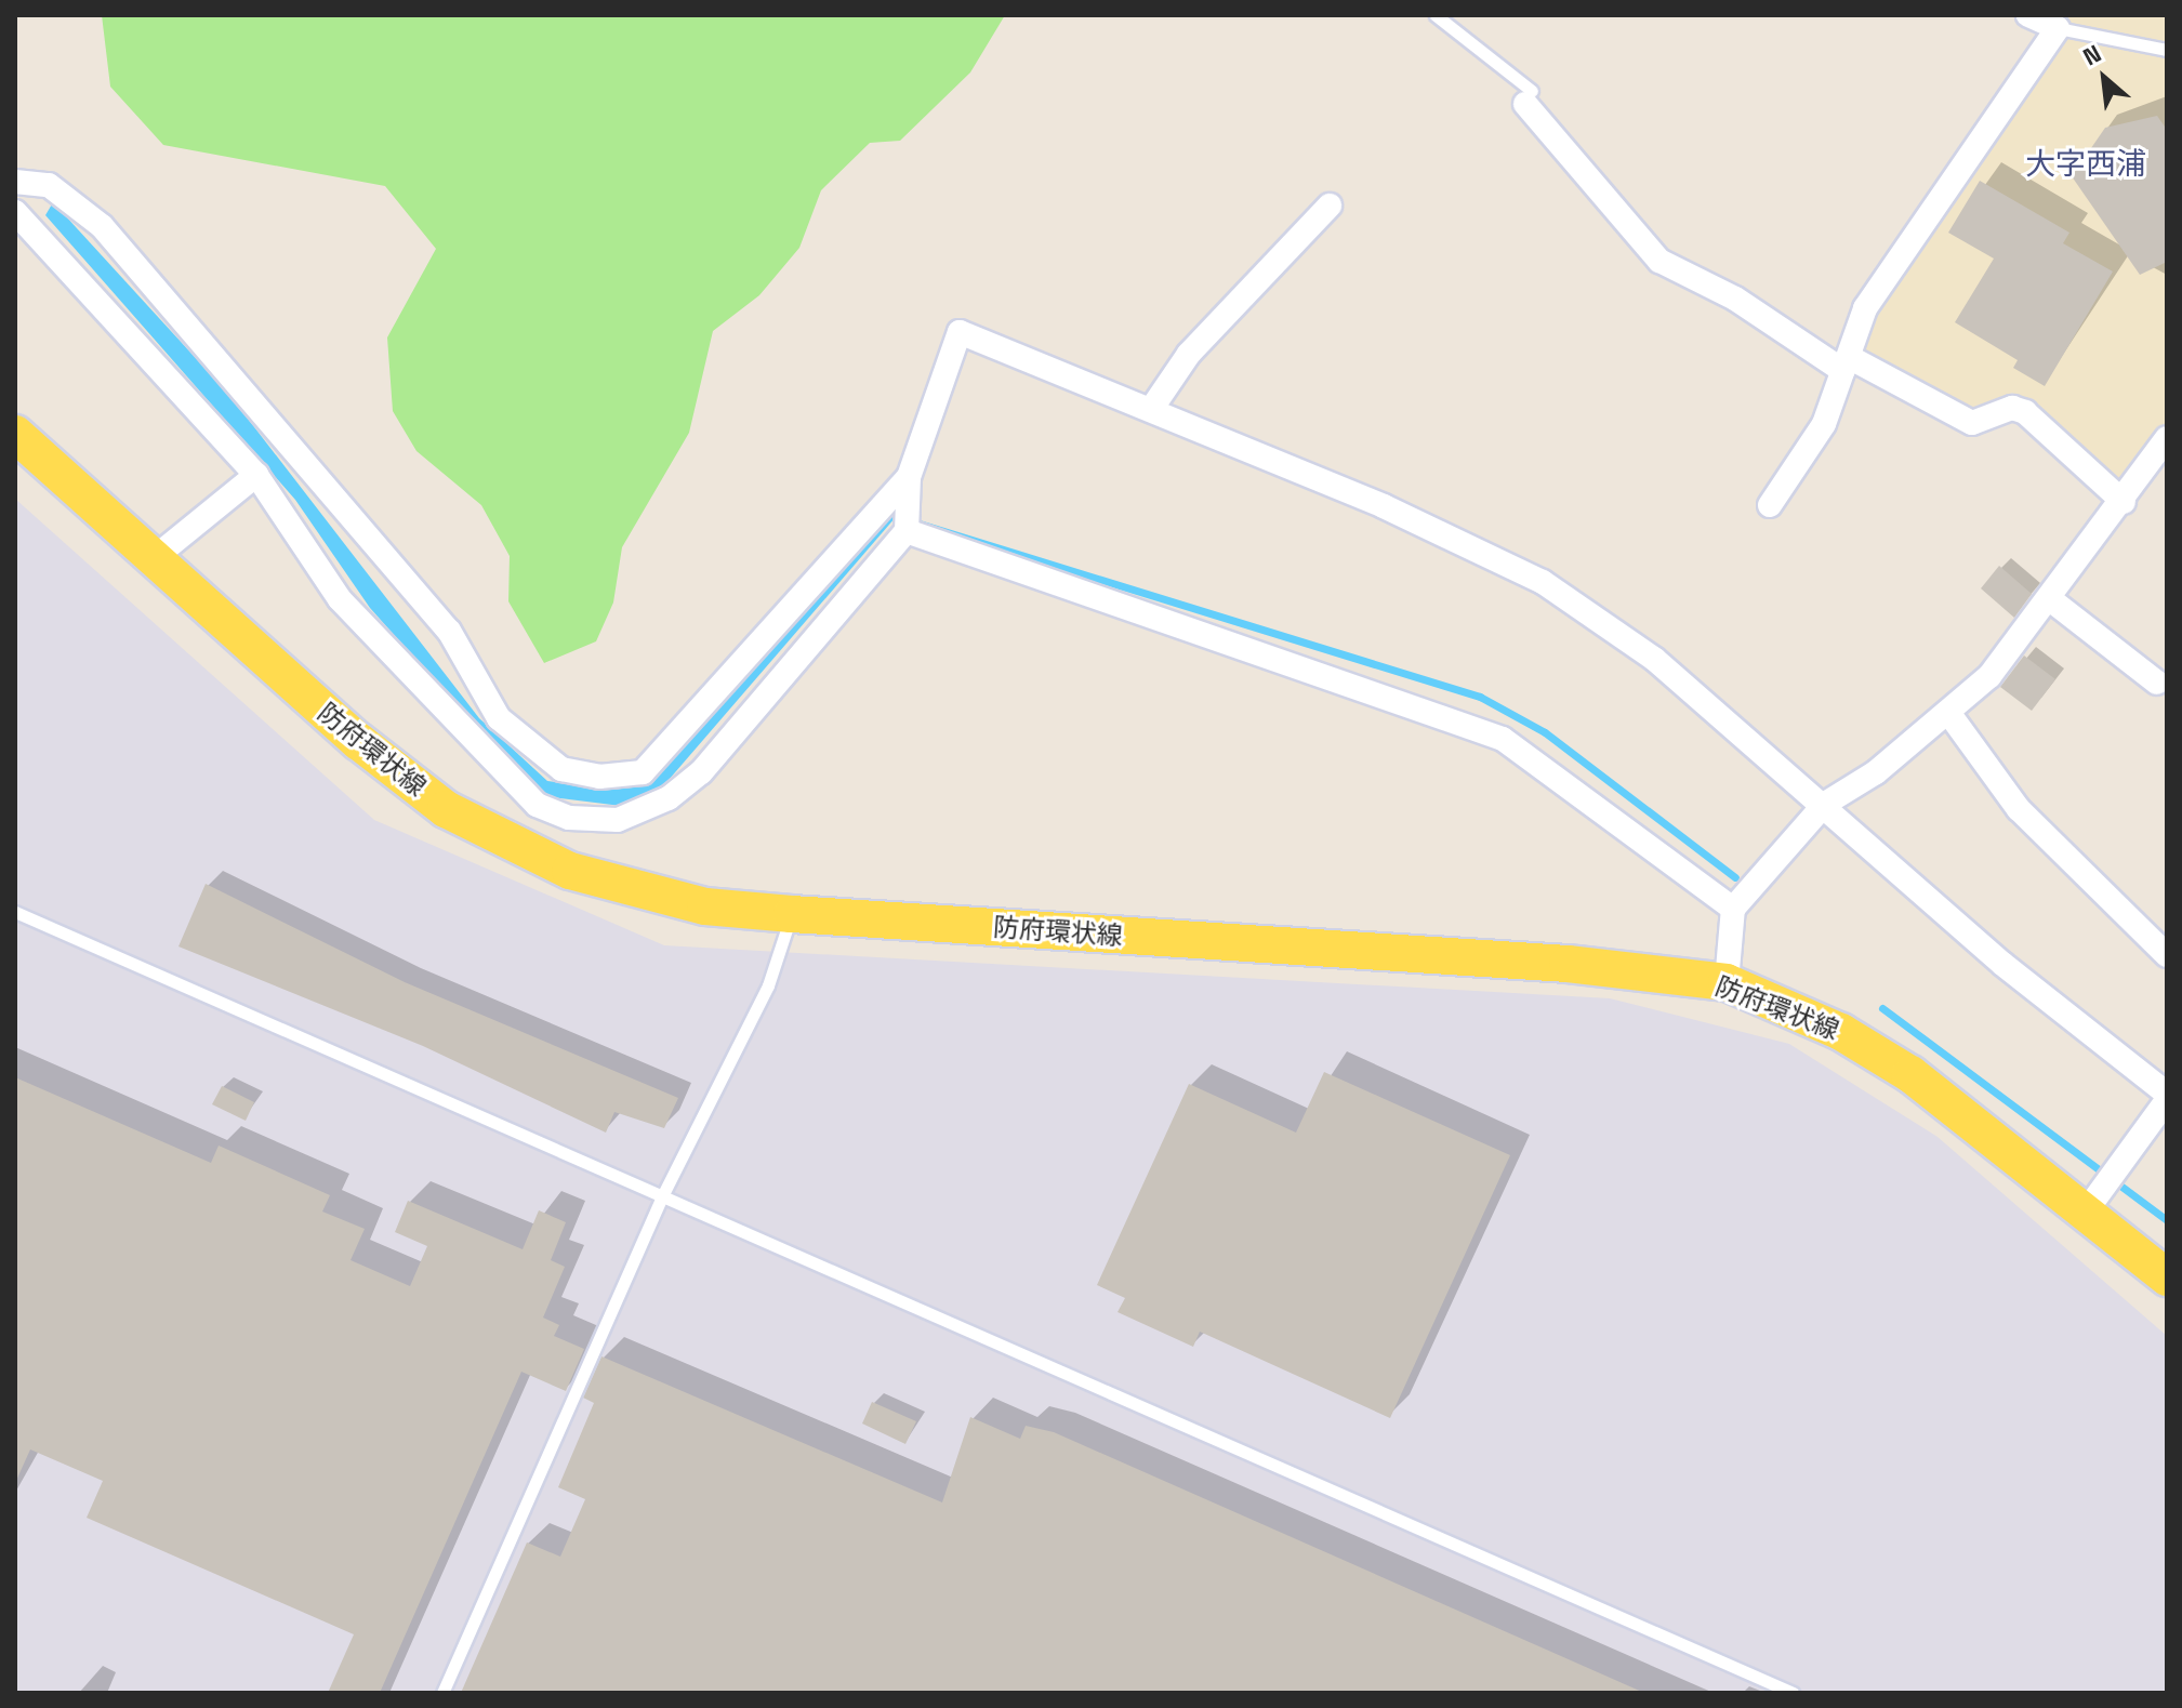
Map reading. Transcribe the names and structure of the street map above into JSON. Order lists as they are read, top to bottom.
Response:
{
  "streets": {
    "main road": ["防府環状線"]
  },
  "districts": ["大字西浦"],
  "north": "top left"
}
